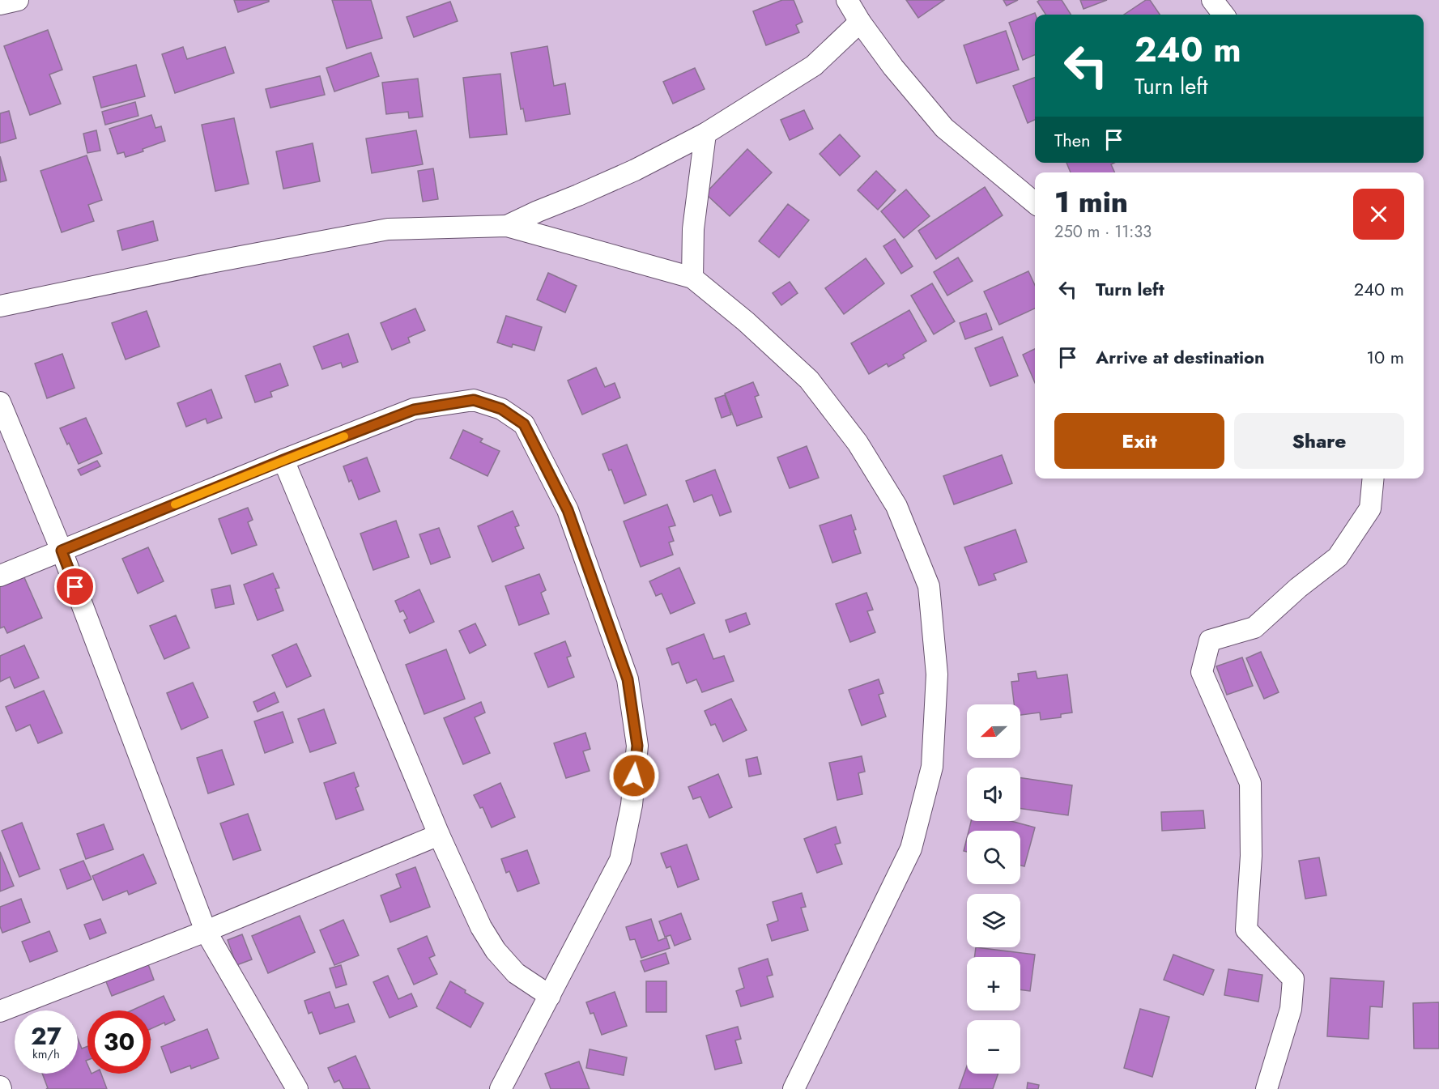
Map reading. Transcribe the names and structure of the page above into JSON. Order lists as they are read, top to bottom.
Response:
{
  "north": "left",
  "page": {
    "turn": ["240 m", "Turn left"],
    "then": "Then",
    "heading": ["1 min", "250 m · 11:33"],
    "list": [
      {
        "name": "Turn left",
        "value": "240 m"
      },
      {
        "name": "Arrive at destination",
        "value": "10 m"
      }
    ],
    "buttons": ["Exit", "Share"],
    "map_buttons": ["+", "−"],
    "speed": "27 km/h",
    "limit": "30"
  }
}
